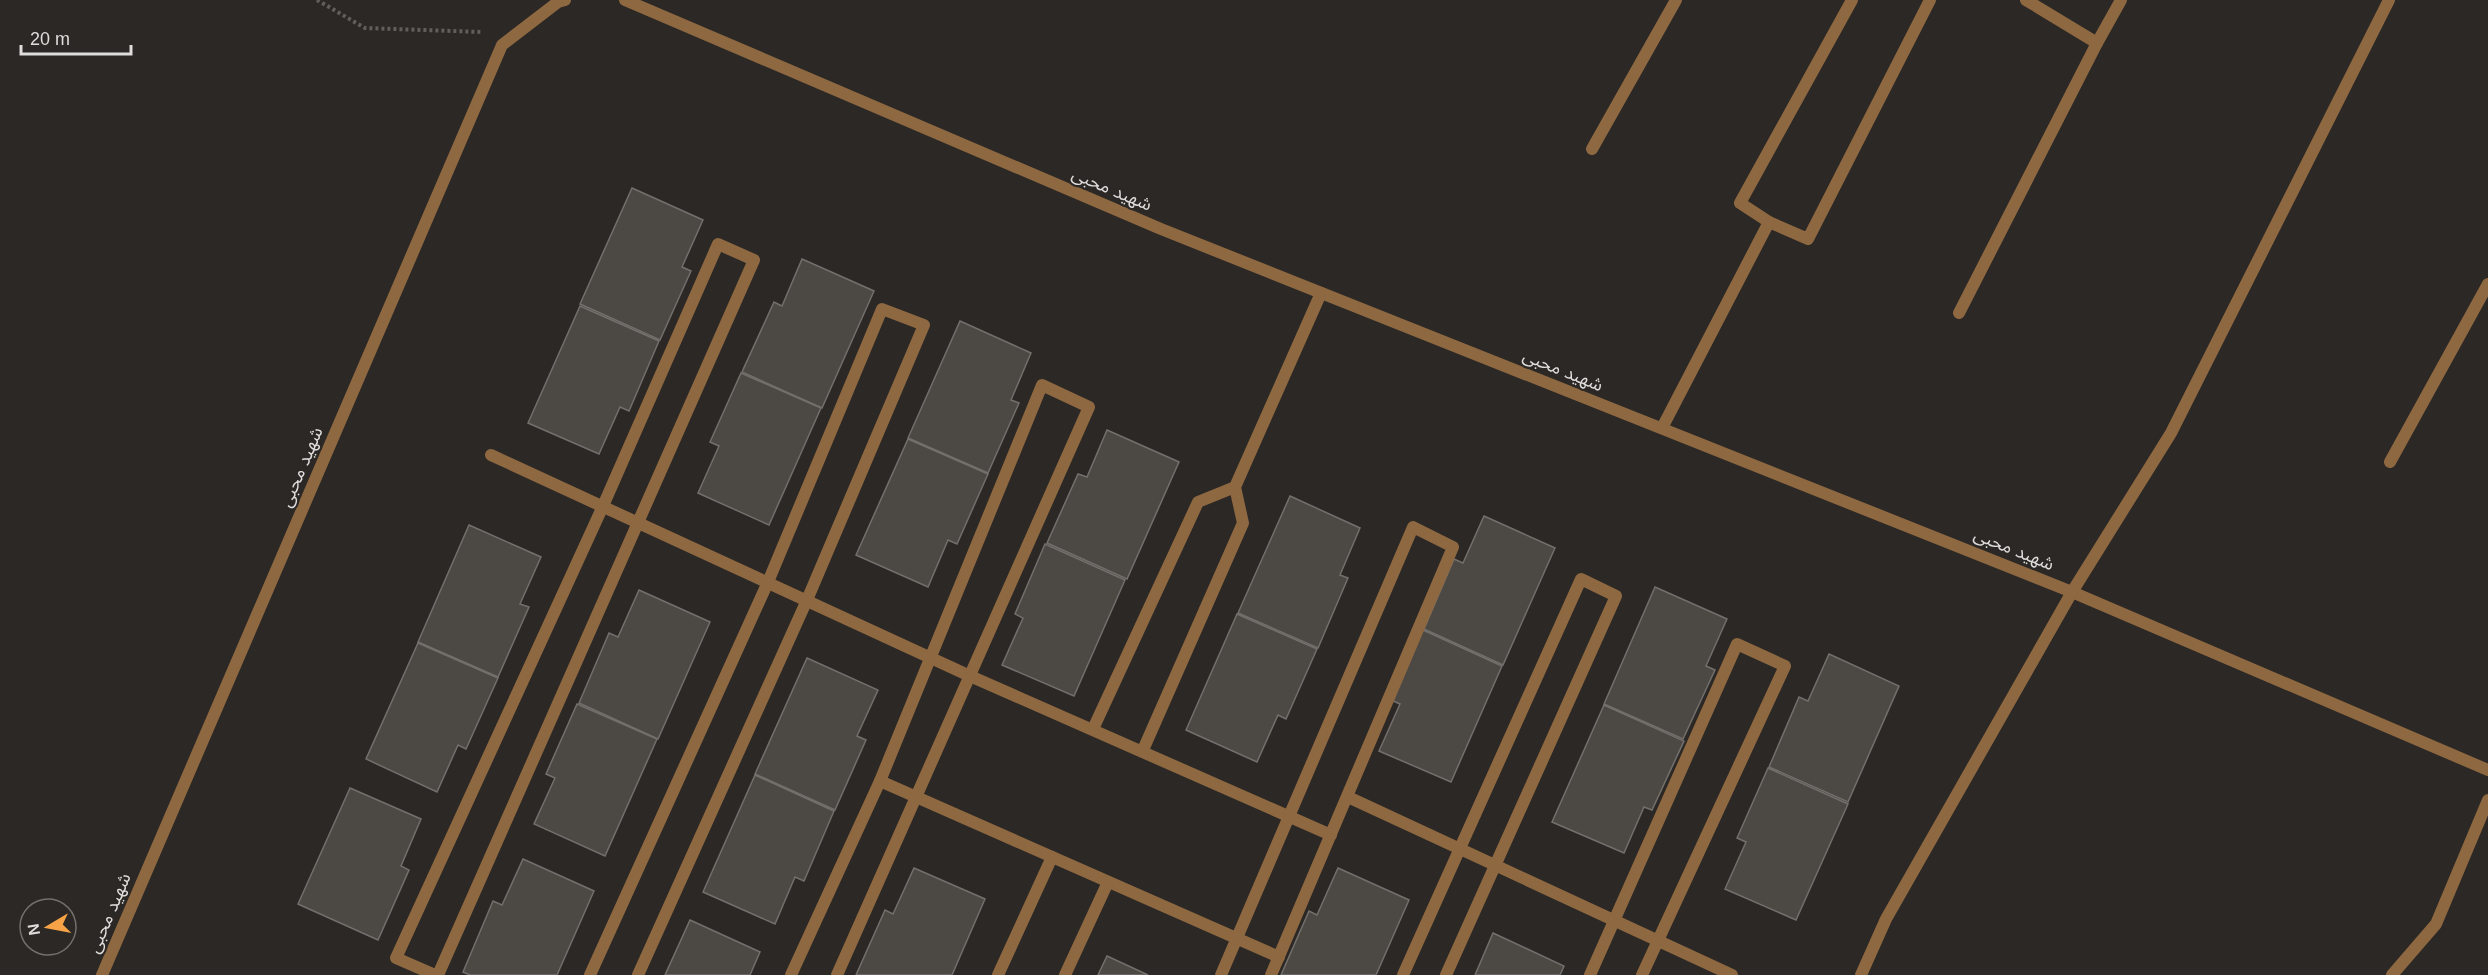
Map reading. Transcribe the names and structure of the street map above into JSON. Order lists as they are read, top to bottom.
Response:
{
  "streets": {
    "street": ["شهید محبی"]
  },
  "scale_bar": "20 m",
  "north": "left"
}
